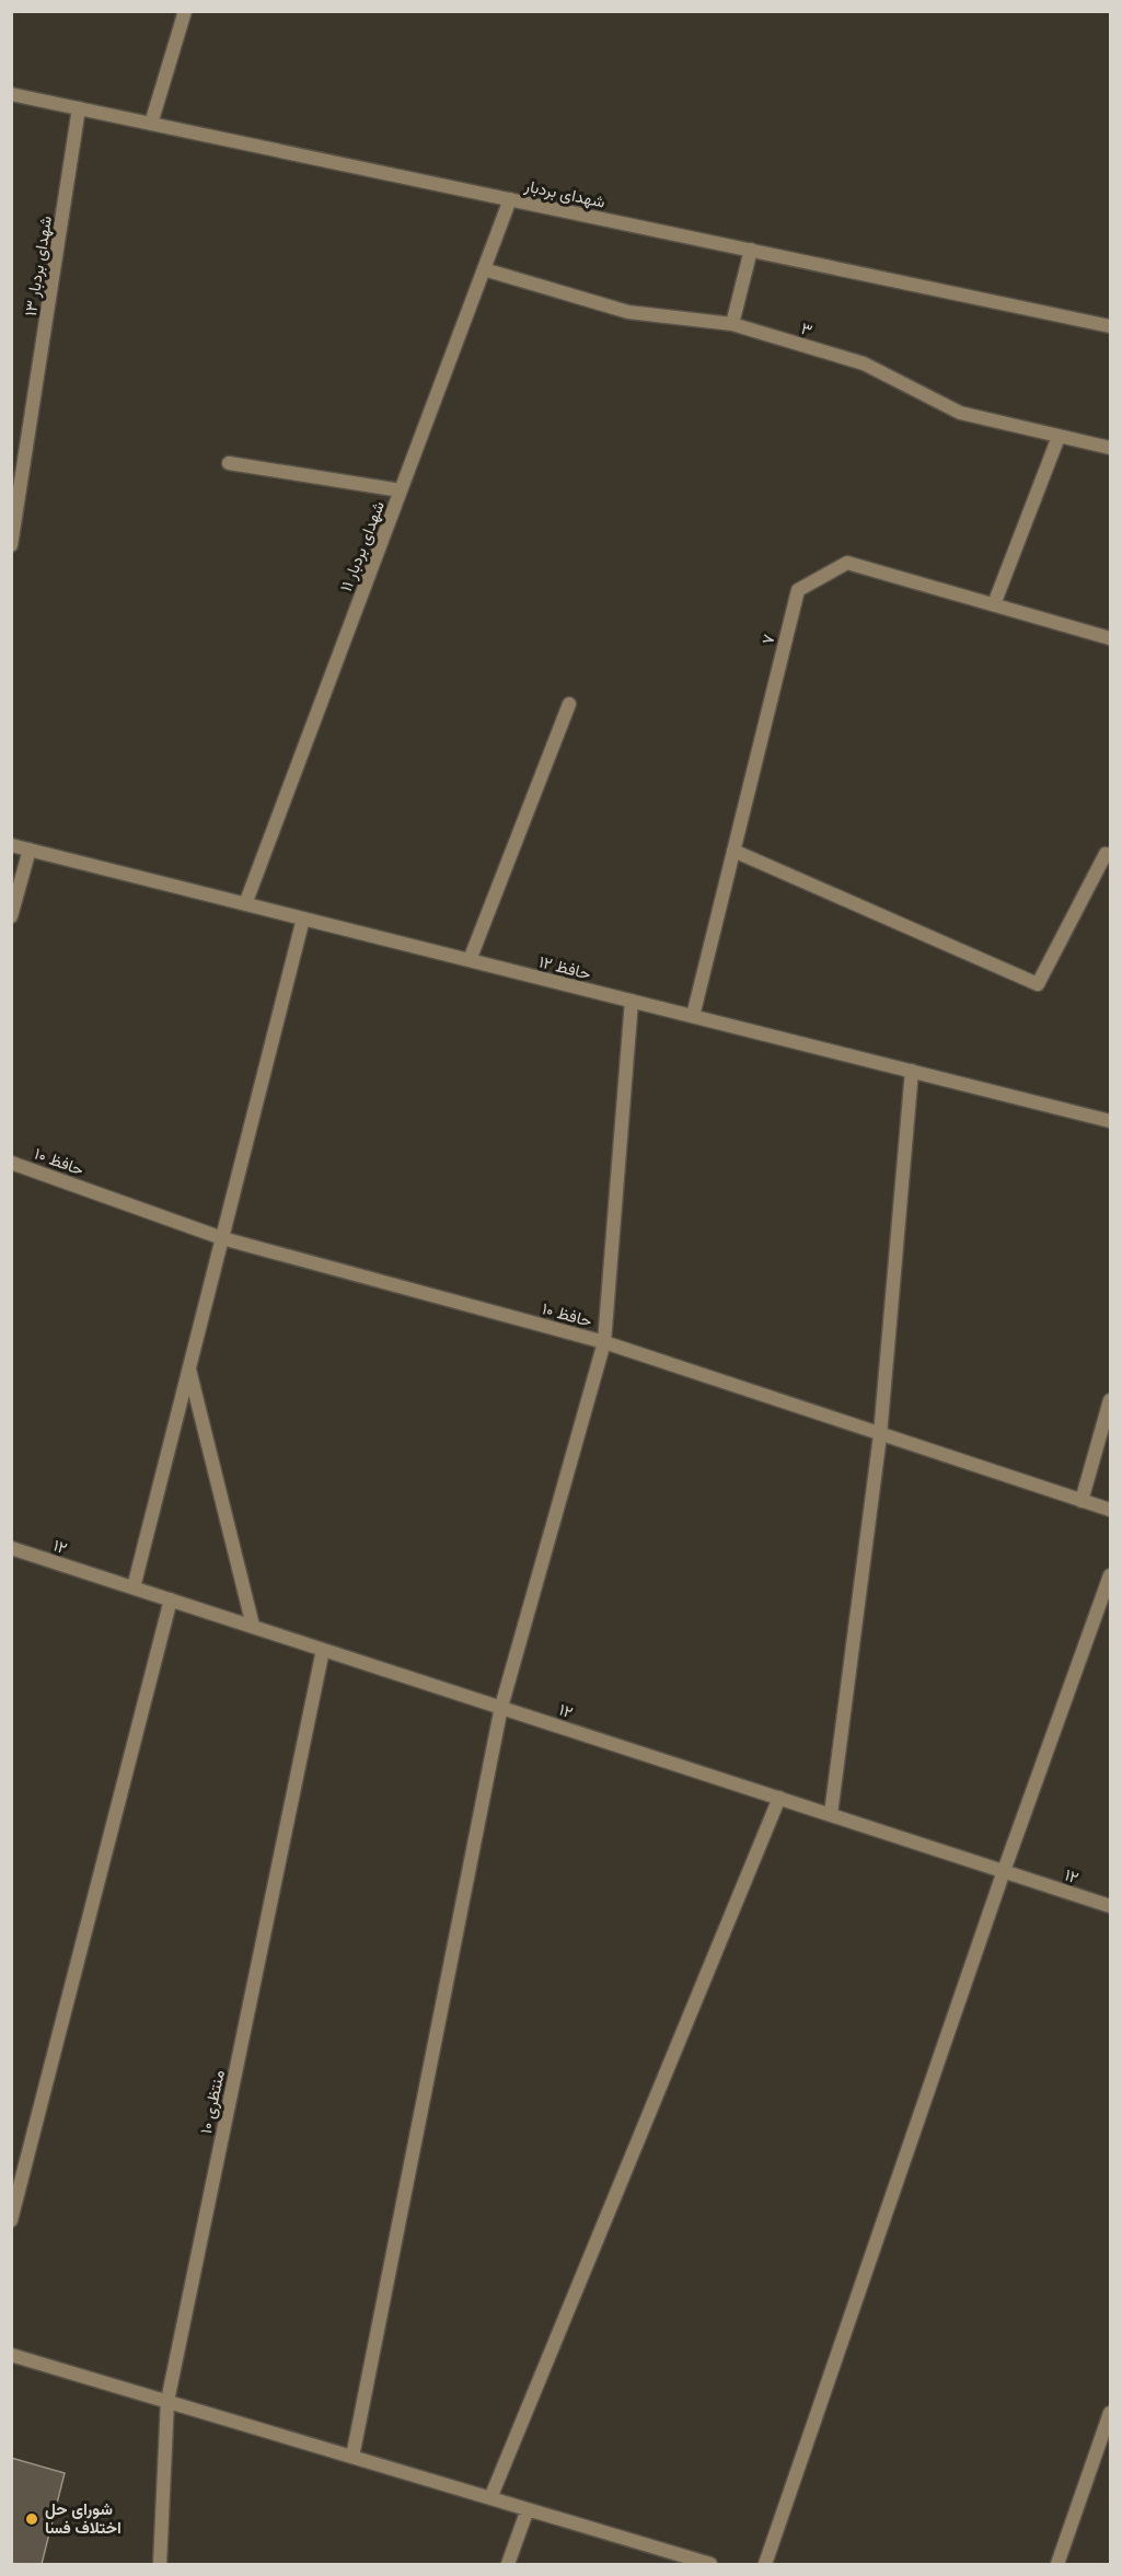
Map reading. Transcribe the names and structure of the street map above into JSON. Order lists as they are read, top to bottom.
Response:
{
  "streets": {
    "street": [
      "شهدای بردبار",
      "شهدای بردبار ۱۳",
      "۳",
      "شهدای بردبار ۱۱",
      "۷",
      "حافظ ۱۲",
      "حافظ ۱۰",
      "۱۲",
      "منتظری ۱۰"
    ]
  },
  "crossings": [
    ["شهدای بردبار", "شهدای بردبار ۱۳"],
    ["شهدای بردبار", "شهدای بردبار ۱۱"],
    ["۳", "شهدای بردبار ۱۱"],
    ["شهدای بردبار ۱۱", "حافظ ۱۲"],
    ["۷", "حافظ ۱۲"],
    ["۱۲", "منتظری ۱۰"]
  ],
  "places": ["شورای حل اختلاف فسا"]
}
